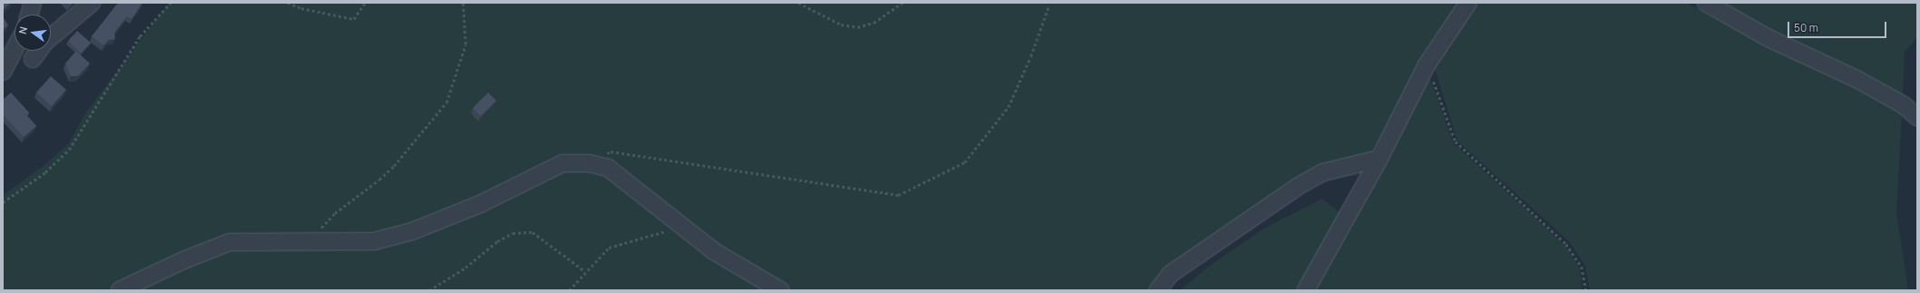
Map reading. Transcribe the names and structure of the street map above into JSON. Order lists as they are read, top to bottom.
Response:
{
  "scale_bar": "50 m",
  "north": "left"
}
